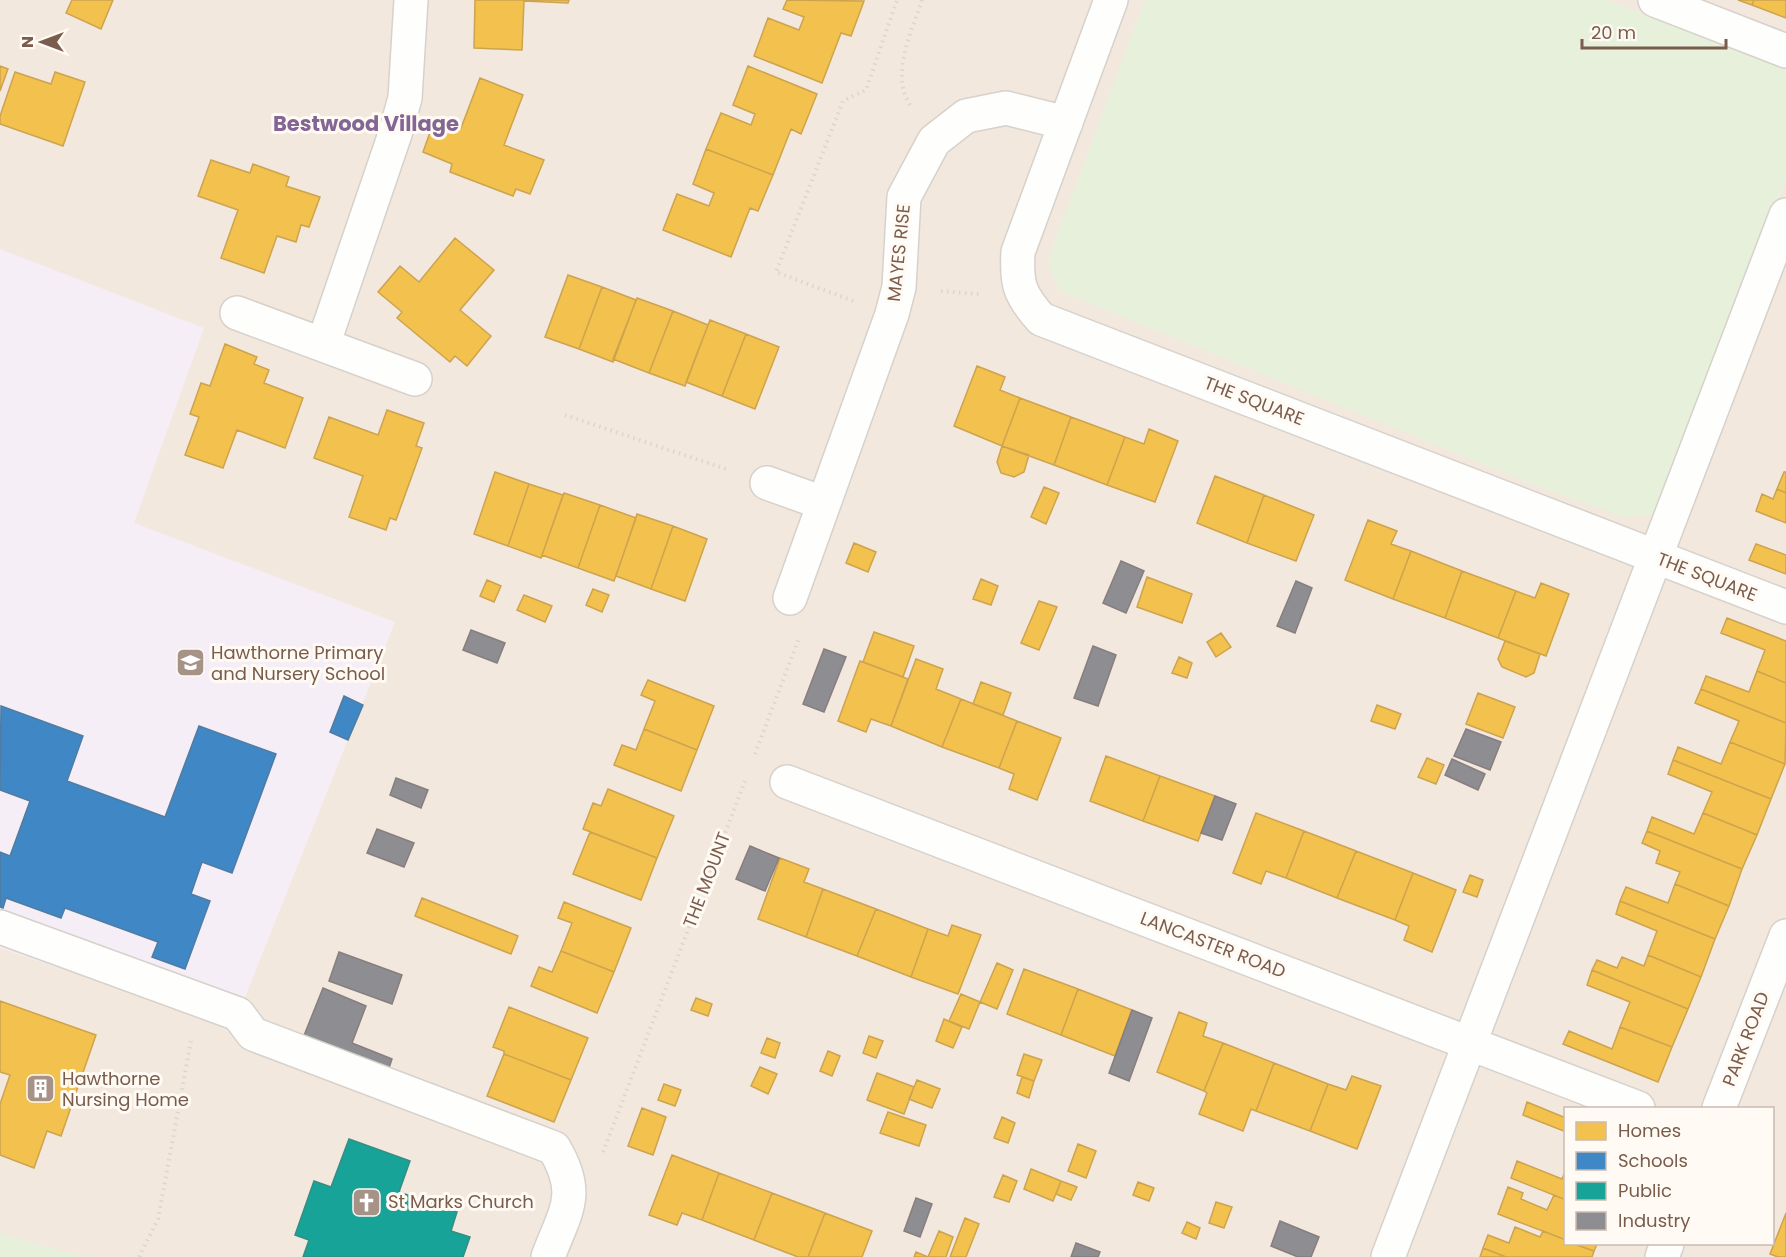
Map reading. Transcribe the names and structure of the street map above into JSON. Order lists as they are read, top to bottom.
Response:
{
  "streets": {
    "street": [
      "MAYES RISE",
      "THE SQUARE",
      "LANCASTER ROAD",
      "PARK ROAD"
    ],
    "path": ["THE MOUNT"]
  },
  "crossings": [
    ["MAYES RISE", "THE SQUARE"]
  ],
  "districts": ["Bestwood Village"],
  "places": {
    "school or university": ["Hawthorne Primary and Nursery School"],
    "building": ["Hawthorne Nursing Home"],
    "church": ["St Marks Church"]
  },
  "legend": [
    "Homes",
    "Schools",
    "Public",
    "Industry"
  ],
  "scale_bar": "20 m",
  "north": "left"
}
